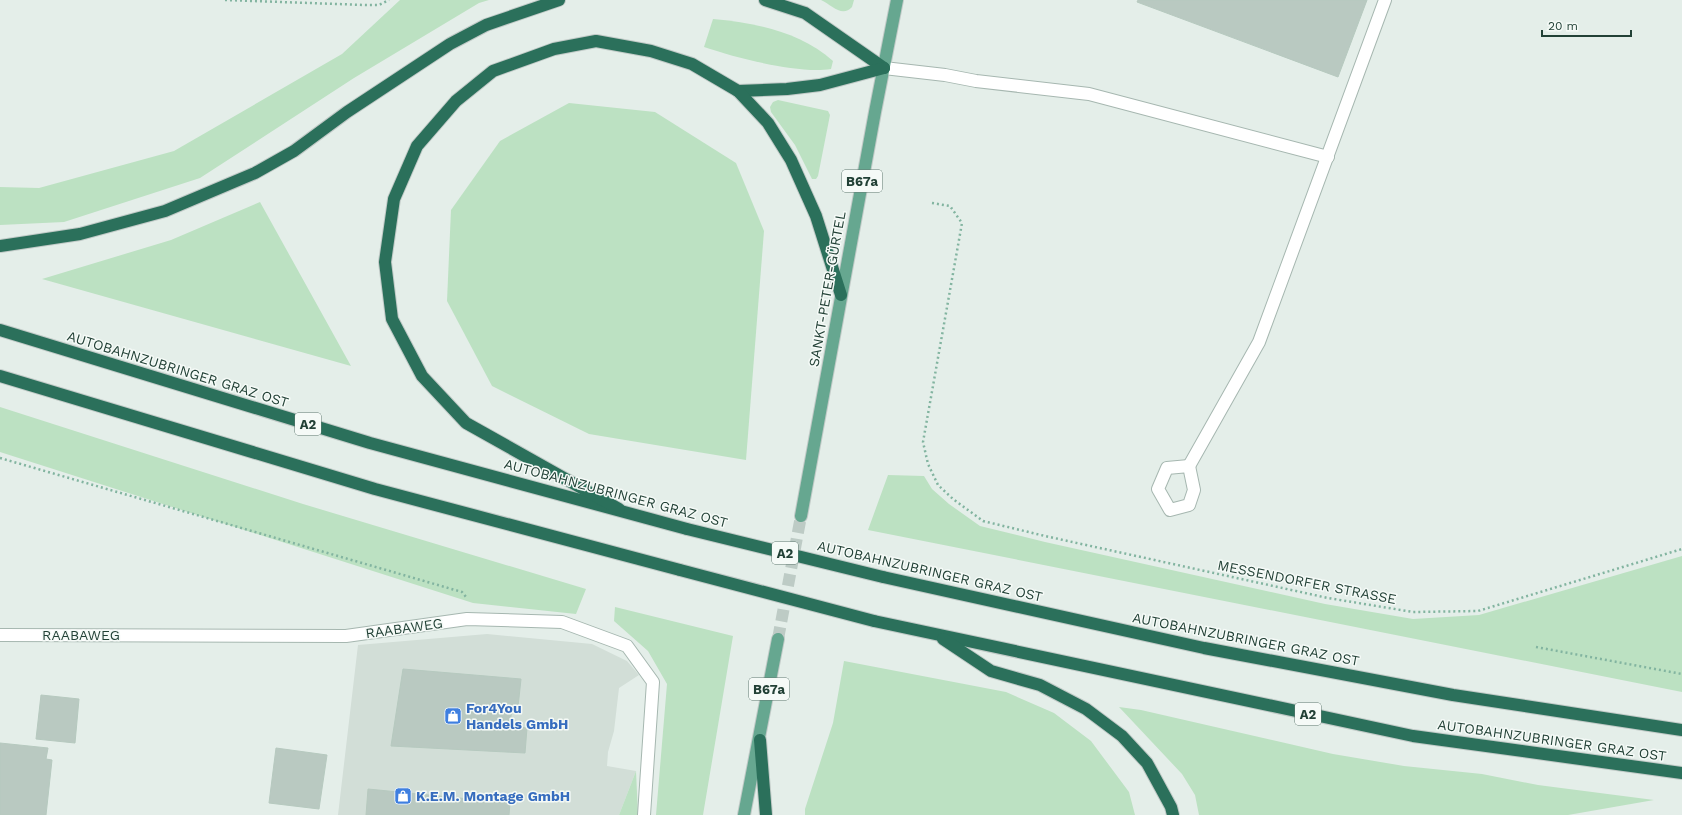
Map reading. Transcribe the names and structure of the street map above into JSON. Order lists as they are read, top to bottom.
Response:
{
  "streets": {
    "highway": ["AUTOBAHNZUBRINGER GRAZ OST", "A2"],
    "main road": ["B67a", "SANKT-PETER-GÜRTEL"],
    "street": ["RAABAWEG"],
    "path": ["MESSENDORFER STRASSE"]
  },
  "crossings": [
    ["B67a", "SANKT-PETER-GÜRTEL"]
  ],
  "places": {
    "shop": ["For4You Handels GmbH", "K.E.M. Montage GmbH"]
  },
  "scale_bar": "20 m"
}
